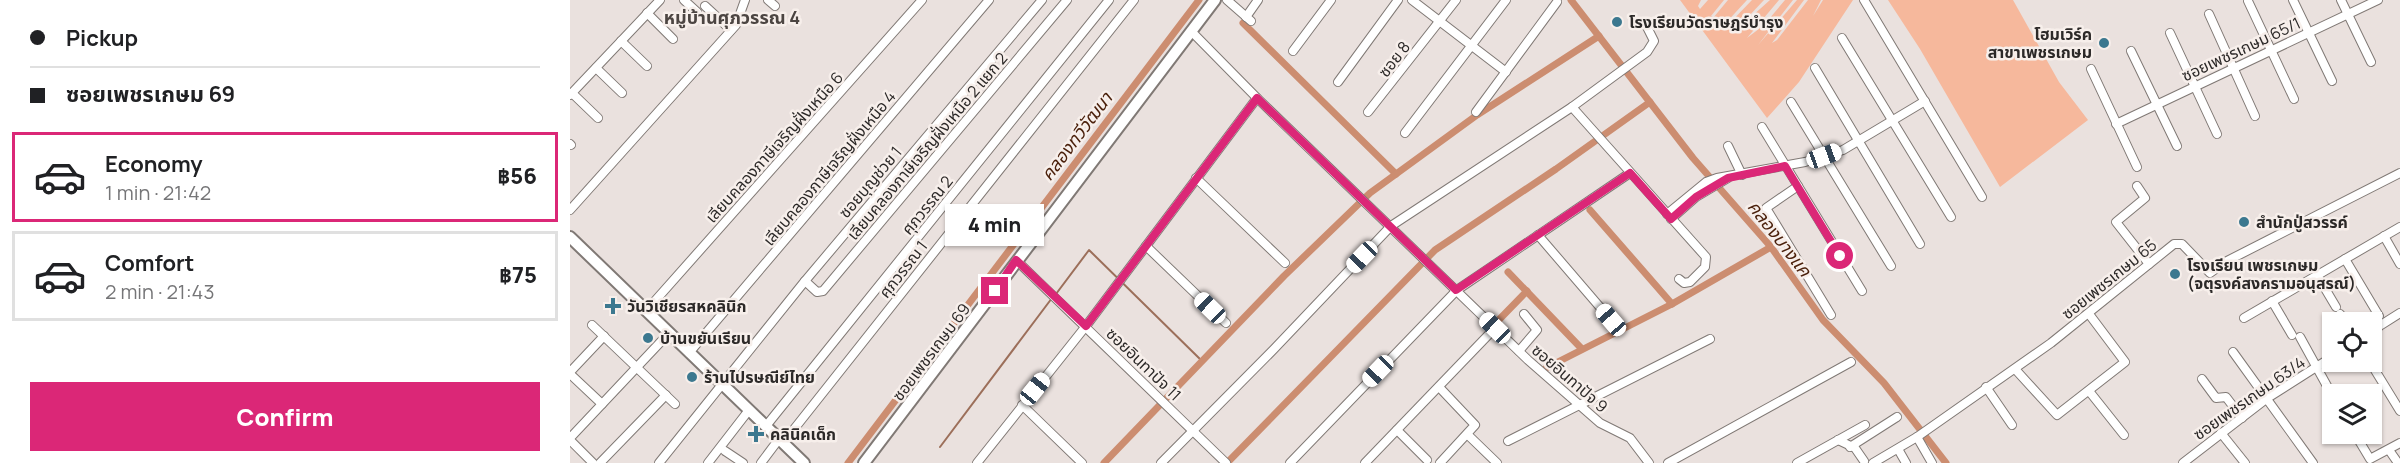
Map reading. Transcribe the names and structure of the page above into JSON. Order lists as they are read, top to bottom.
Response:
{
  "streets": {
    "main road": ["ซอยเพชรเกษม 69"],
    "street": [
      "ซอยเพชรเกษม 65/1",
      "ซอย 8",
      "เลียบคลองภาษีเจริญฝั่งเหนือ 2 แยก 2",
      "เลียบคลองภาษีเจริญฝั่งเหนือ 6",
      "เลียบคลองภาษีเจริญฝั่งเหนือ 4",
      "ซอยบุญช่วย 1",
      "ศุภวรรณ 2",
      "ศุภวรรณ 1",
      "ซอยเพชรเกษม 65",
      "ซอยอินทาปัจ 11",
      "ซอยอินทาปัจ 9",
      "ซอยเพชรเกษม 63/4"
    ]
  },
  "crossings": [
    ["เลียบคลองภาษีเจริญฝั่งเหนือ 2 แยก 2", "ซอยบุญช่วย 1"],
    ["ซอยเพชรเกษม 69", "ซอยอินทาปัจ 11"],
    ["ซอยเพชรเกษม 69", "ซอยอินทาปัจ 9"]
  ],
  "districts": ["หมู่บ้านศุภวรรณ 4"],
  "water": ["คลองทวีวัฒนา", "คลองบางแค"],
  "places": {
    "other": [
      "โรงเรียนวัดราษฎร์บำรุง",
      "โฮมเวิร์ค สาขาเพชรเกษม",
      "สำนักปู่สวรรค์",
      "โรงเรียน เพชรเกษม (จตุรงค์สงครามอนุสรณ์)",
      "บ้านขยันเรียน",
      "ร้านไปรษณีย์ไทย"
    ],
    "health": ["วันวิเชียรสหคลินิก", "คลินิคเด็ก"]
  },
  "page": {
    "banner": ["Pickup", "ซอยเพชรเกษม 69"],
    "list": [
      {
        "name": "Economy",
        "note": "1 min · 21:42",
        "value": "฿56"
      },
      {
        "name": "Comfort",
        "note": "2 min · 21:43",
        "value": "฿75"
      }
    ],
    "bubble": "4 min",
    "buttons": "Confirm"
  }
}
